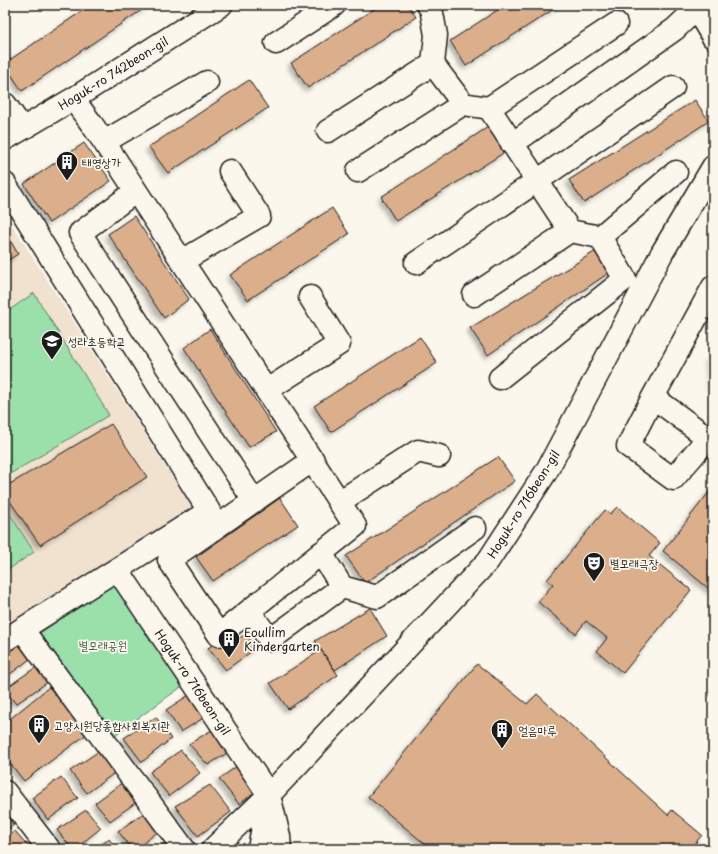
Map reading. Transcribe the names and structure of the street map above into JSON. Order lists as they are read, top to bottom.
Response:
{
  "streets": {
    "street": ["Hoguk-ro 742beon-gil", "Hoguk-ro 716beon-gil"]
  },
  "parks": ["별모래공원"],
  "places": {
    "building": [
      "태영상가",
      "Eoullim Kindergarten",
      "고양시원당종합사회복지관",
      "얼음마루"
    ],
    "school or university": ["성라초등학교"],
    "theatre": ["별모래극장"]
  }
}
